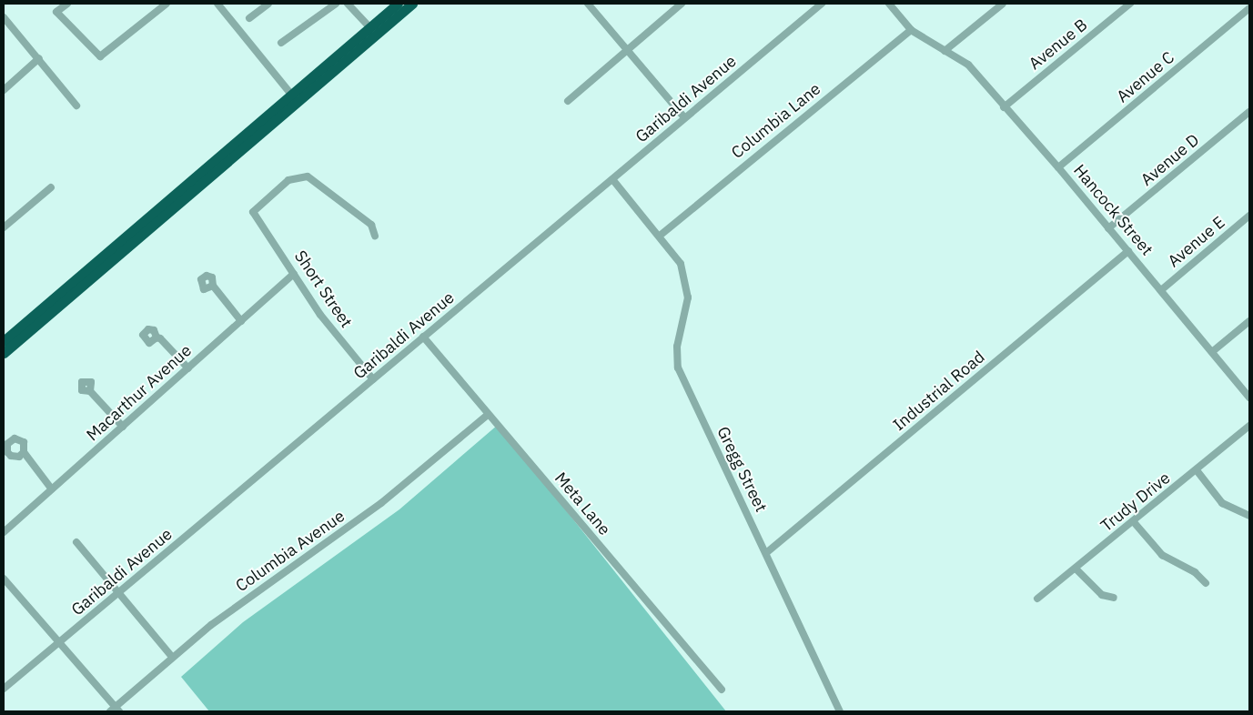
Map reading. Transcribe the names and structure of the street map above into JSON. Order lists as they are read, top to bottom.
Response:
{
  "streets": {
    "street": [
      "Avenue B",
      "Avenue C",
      "Garibaldi Avenue",
      "Columbia Lane",
      "Avenue D",
      "Hancock Street",
      "Avenue E",
      "Short Street",
      "Industrial Road",
      "Macarthur Avenue",
      "Gregg Street",
      "Trudy Drive",
      "Meta Lane",
      "Columbia Avenue"
    ]
  },
  "crossings": [
    ["Avenue B", "Hancock Street"],
    ["Avenue C", "Hancock Street"],
    ["Garibaldi Avenue", "Short Street"],
    ["Garibaldi Avenue", "Gregg Street"],
    ["Garibaldi Avenue", "Meta Lane"],
    ["Columbia Lane", "Hancock Street"],
    ["Columbia Lane", "Gregg Street"],
    ["Avenue D", "Hancock Street"],
    ["Hancock Street", "Avenue E"],
    ["Hancock Street", "Industrial Road"],
    ["Short Street", "Macarthur Avenue"],
    ["Industrial Road", "Gregg Street"],
    ["Meta Lane", "Columbia Avenue"]
  ]
}
